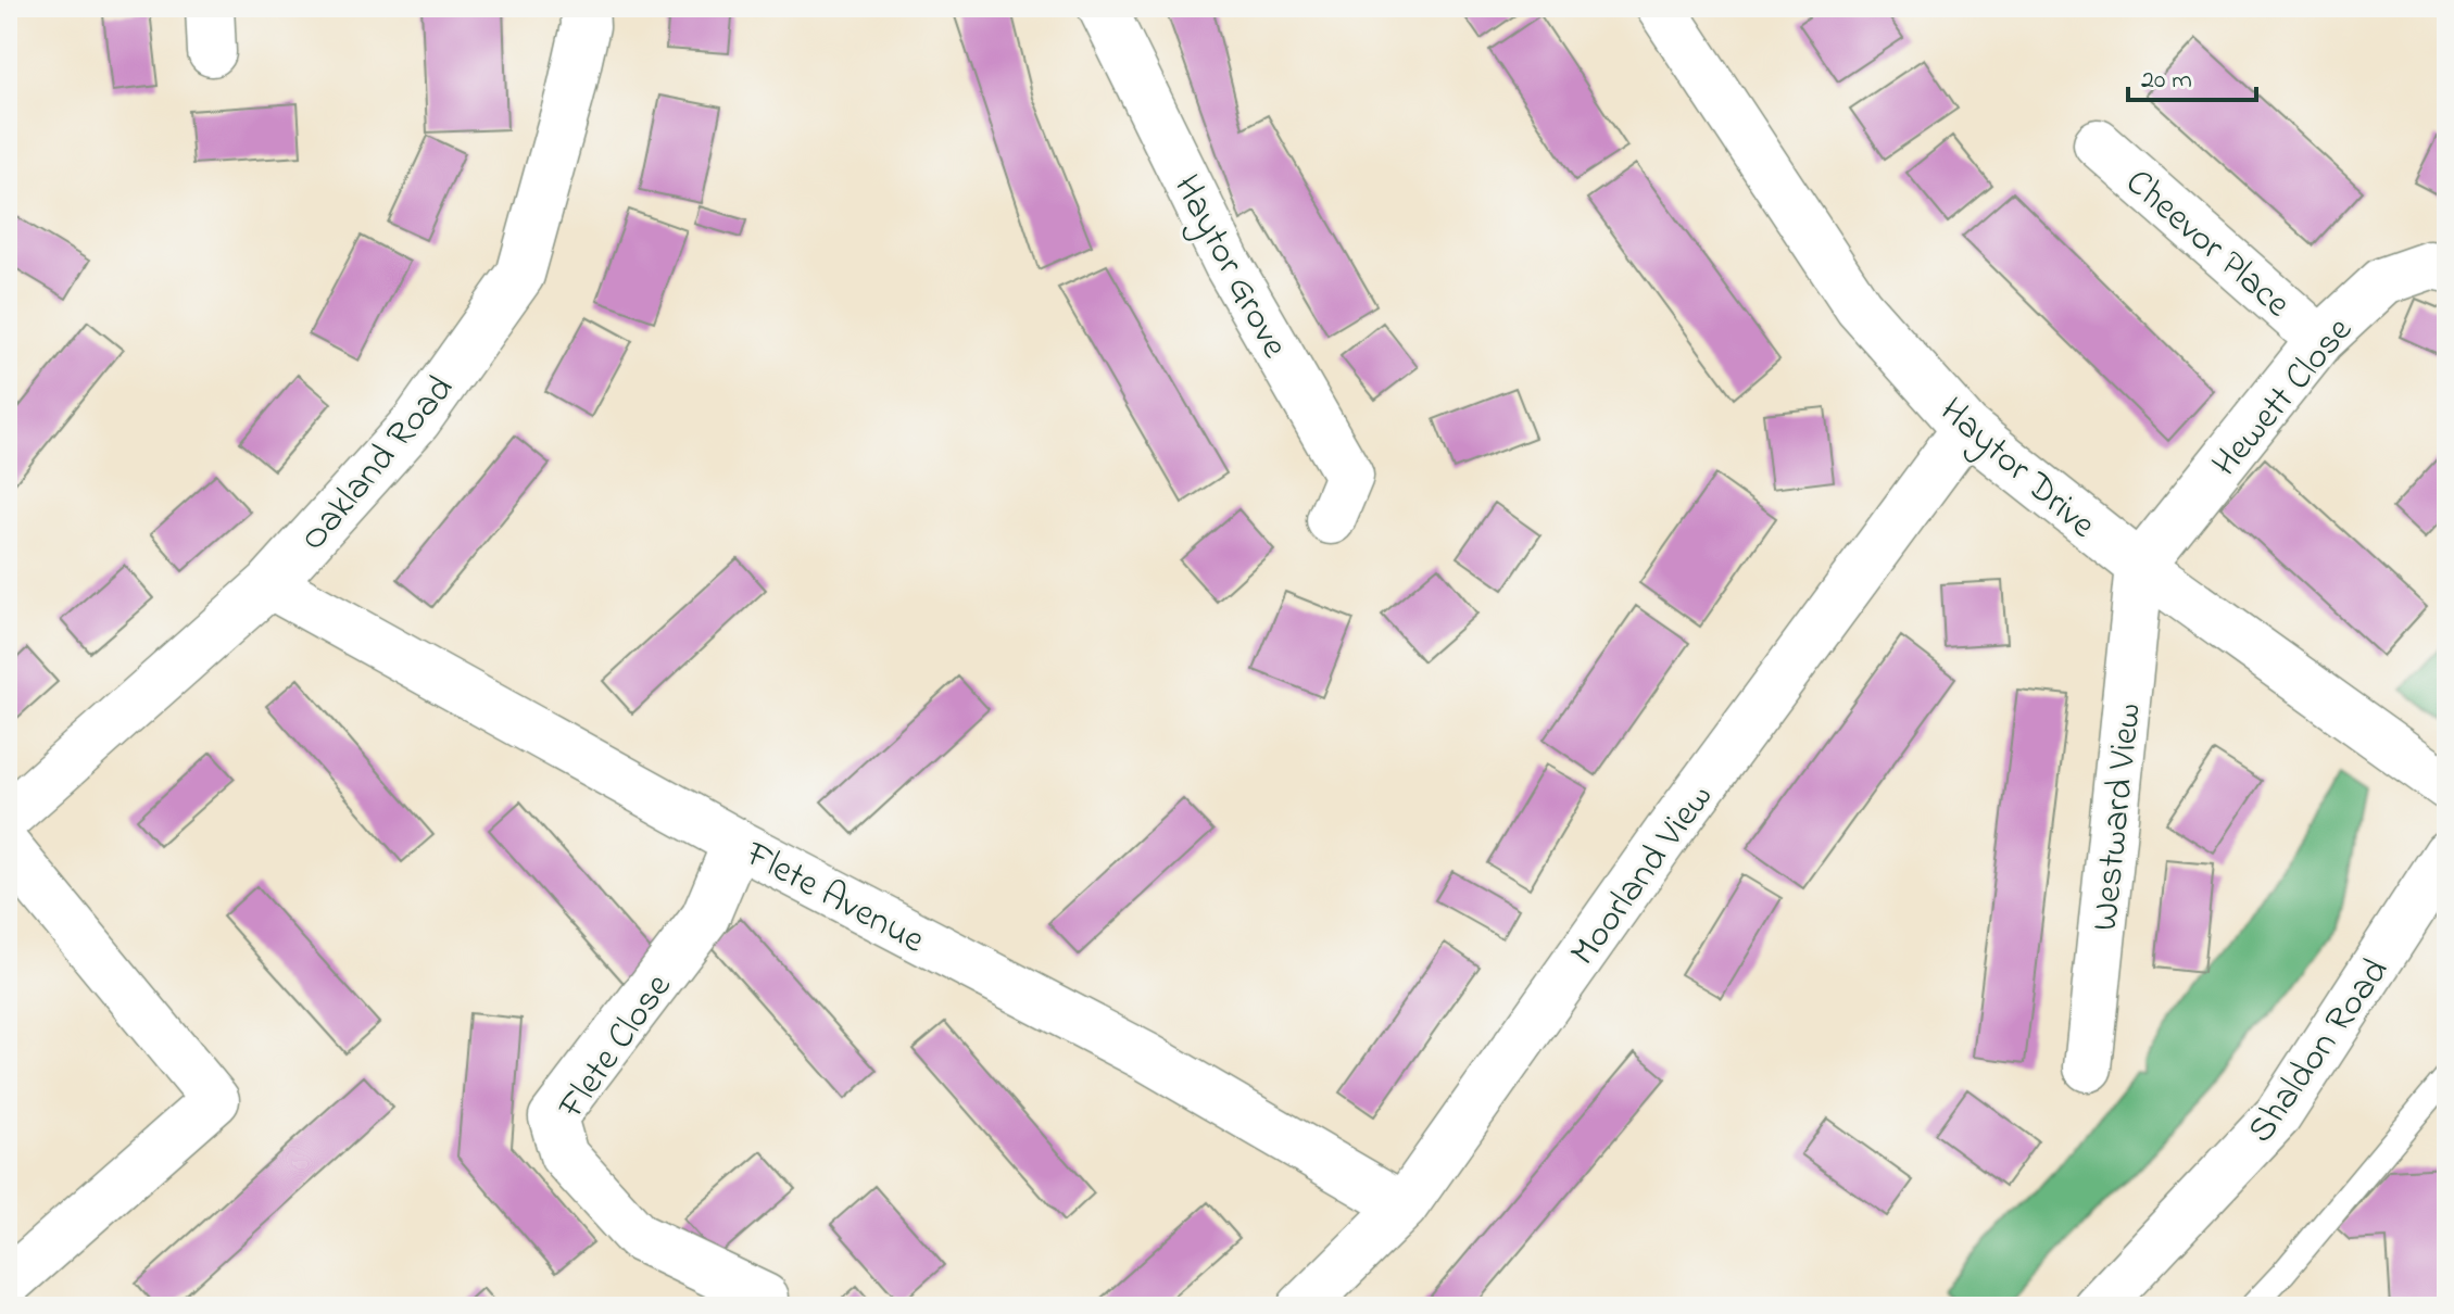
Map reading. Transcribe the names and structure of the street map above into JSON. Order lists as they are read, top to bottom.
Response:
{
  "streets": {
    "street": [
      "Cheevor Place",
      "Haytor Grove",
      "Hewett Close",
      "Oakland Road",
      "Haytor Drive",
      "Westward View",
      "Moorland View",
      "Flete Avenue",
      "Flete Close",
      "Shaldon Road"
    ]
  },
  "crossings": [
    ["Cheevor Place", "Hewett Close"],
    ["Hewett Close", "Haytor Drive"],
    ["Hewett Close", "Westward View"],
    ["Oakland Road", "Flete Avenue"],
    ["Haytor Drive", "Westward View"],
    ["Haytor Drive", "Moorland View"],
    ["Moorland View", "Flete Avenue"],
    ["Flete Avenue", "Flete Close"]
  ],
  "scale_bar": "20 m"
}
